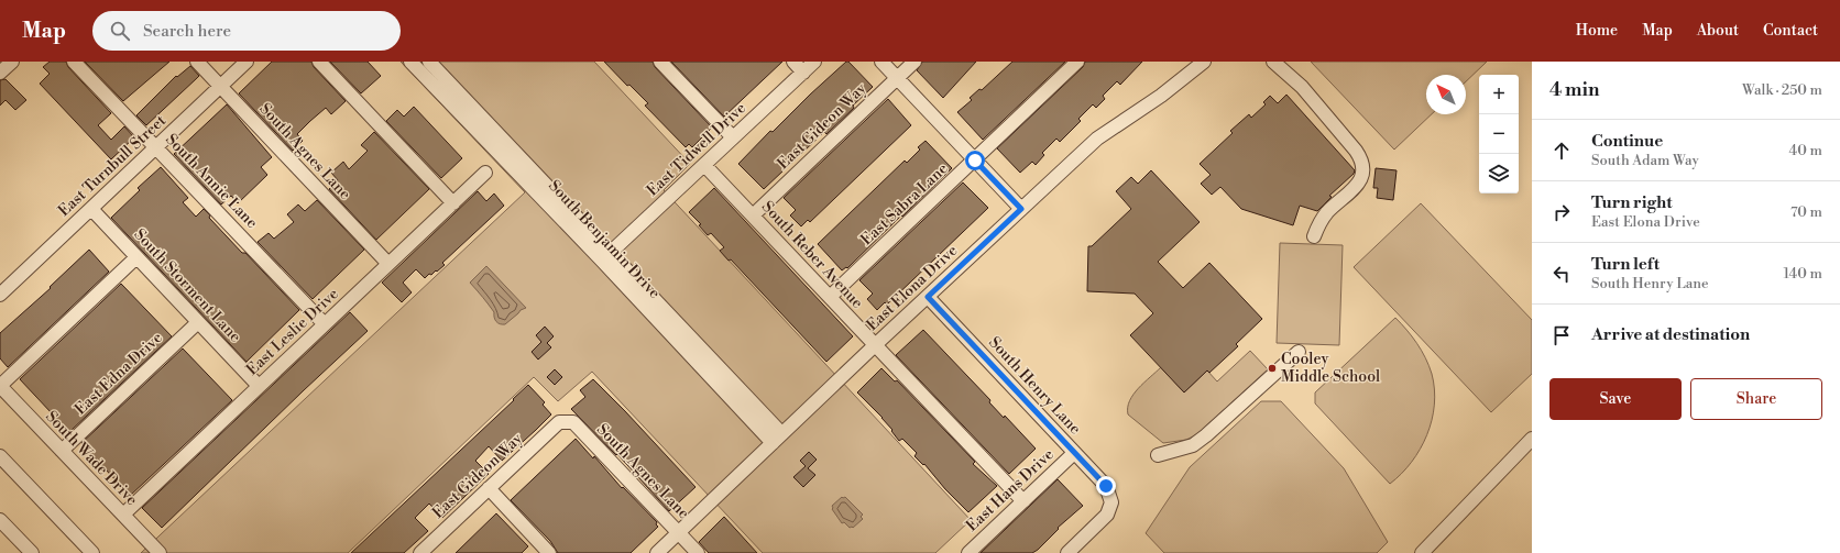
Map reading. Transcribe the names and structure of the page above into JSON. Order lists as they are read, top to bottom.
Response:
{
  "streets": {
    "street": [
      "East Gideon Way",
      "East Tidwell Drive",
      "South Agnes Lane",
      "East Turnbull Street",
      "South Annie Lane",
      "East Sabra Lane",
      "South Benjamin Drive",
      "South Reber Avenue",
      "South Storment Lane",
      "East Elona Drive",
      "East Leslie Drive",
      "East Edna Drive",
      "South Henry Lane",
      "South Wade Drive",
      "East Hans Drive"
    ]
  },
  "crossings": [
    ["East Gideon Way", "South Agnes Lane"],
    ["East Gideon Way", "South Reber Avenue"],
    ["East Tidwell Drive", "South Benjamin Drive"],
    ["East Tidwell Drive", "South Reber Avenue"],
    ["South Agnes Lane", "East Turnbull Street"],
    ["South Agnes Lane", "East Elona Drive"],
    ["South Agnes Lane", "East Leslie Drive"],
    ["East Turnbull Street", "South Annie Lane"],
    ["East Turnbull Street", "South Storment Lane"],
    ["South Annie Lane", "East Leslie Drive"],
    ["East Sabra Lane", "South Reber Avenue"],
    ["South Benjamin Drive", "East Elona Drive"],
    ["South Reber Avenue", "East Elona Drive"],
    ["South Reber Avenue", "East Hans Drive"],
    ["South Storment Lane", "East Leslie Drive"],
    ["South Storment Lane", "East Edna Drive"],
    ["East Elona Drive", "South Henry Lane"],
    ["East Leslie Drive", "South Wade Drive"],
    ["East Edna Drive", "South Wade Drive"],
    ["South Henry Lane", "East Hans Drive"]
  ],
  "places": ["Cooley Middle School"],
  "north": "top left",
  "page": {
    "header": "Map",
    "search": "Search here",
    "nav": [
      "Home",
      "Map",
      "About",
      "Contact"
    ],
    "heading": ["4 min", "Walk · 250 m"],
    "map_buttons": ["+", "−"],
    "list": [
      ["Continue", "South Adam Way", "40 m"],
      ["Turn right", "East Elona Drive", "70 m"],
      ["Turn left", "South Henry Lane", "140 m"],
      "Arrive at destination"
    ],
    "buttons": ["Save", "Share"]
  }
}
